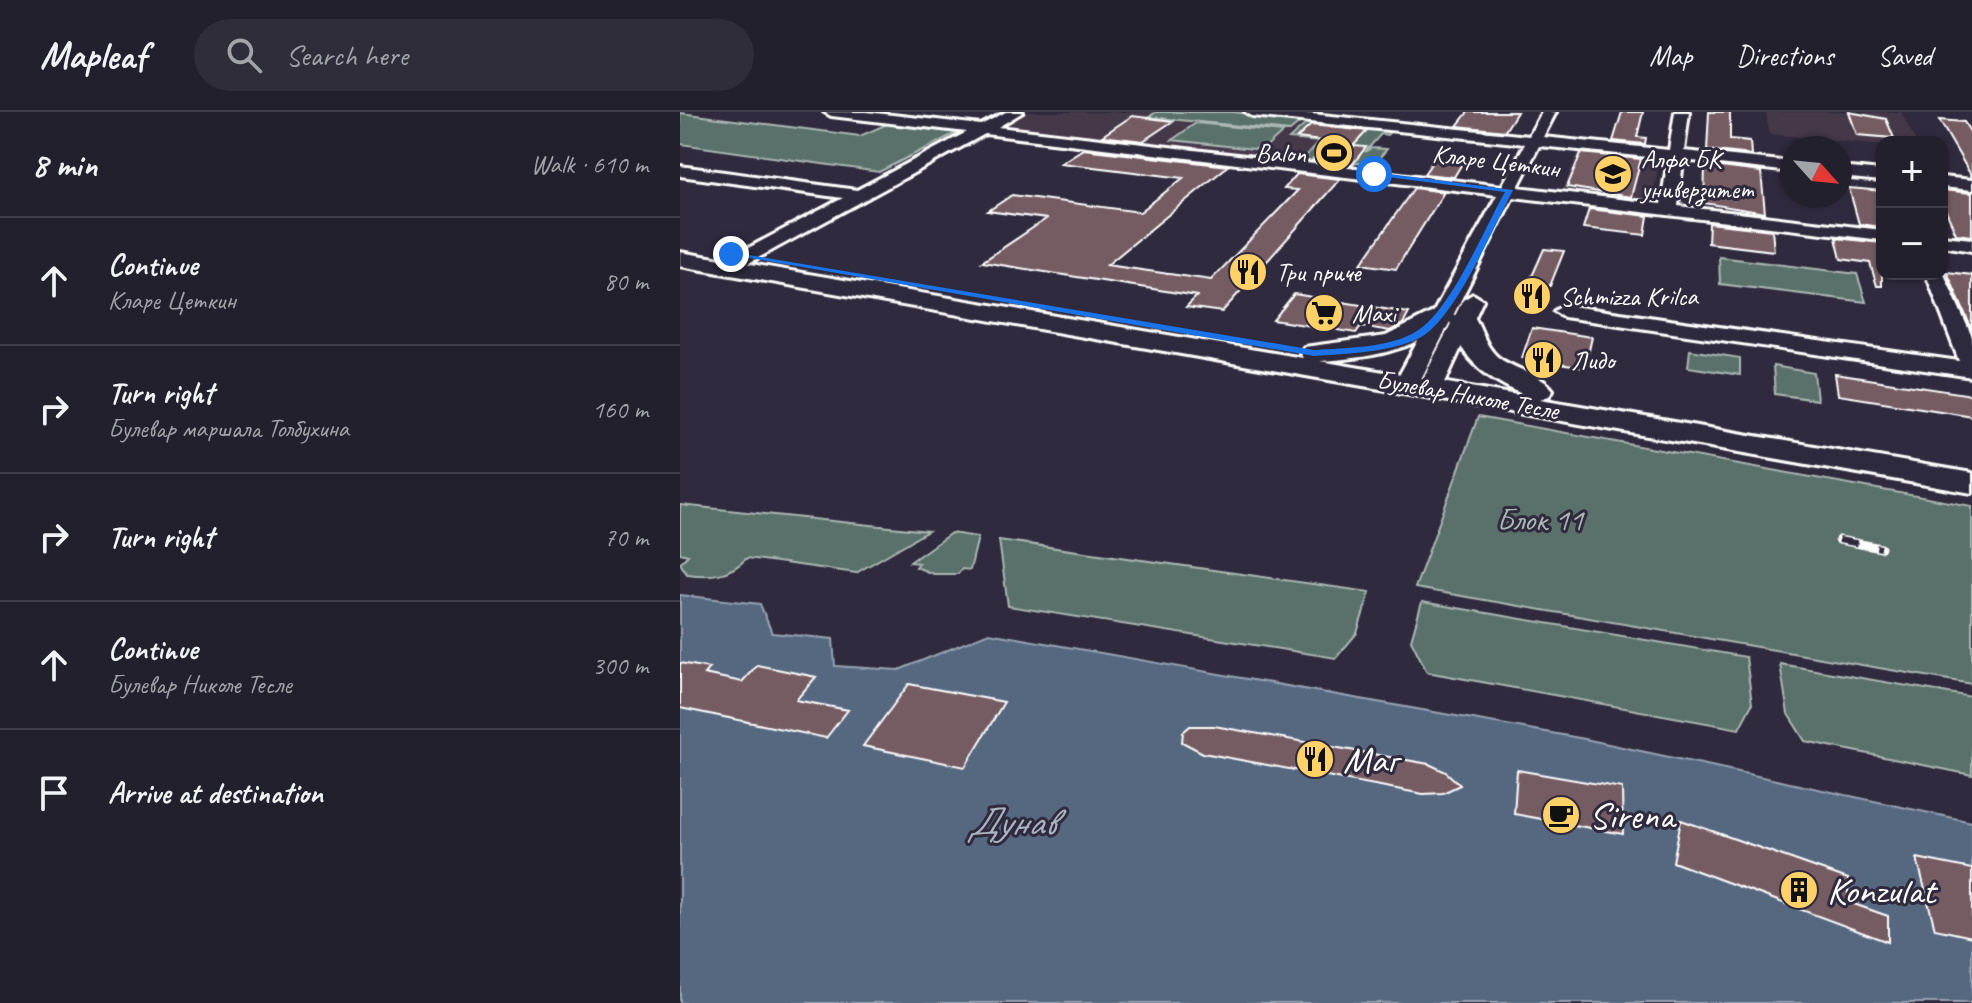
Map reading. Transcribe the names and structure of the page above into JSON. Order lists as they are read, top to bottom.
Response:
{
  "streets": {
    "main road": ["Булевар Николе Тесле"],
    "street": ["Кларе Цеткин"]
  },
  "water": ["Дунав"],
  "parks": ["Блок 11"],
  "places": {
    "sports": ["Balon"],
    "school or university": ["Алфа БК универзитет"],
    "restaurant": [
      "Три приче",
      "Schmizza Krilca",
      "Лидо",
      "Маг"
    ],
    "supermarket": ["Maxi"],
    "cafe": ["Sirena"],
    "building": ["Konzulat"]
  },
  "north": "bottom right",
  "page": {
    "header": "Mapleaf",
    "search": "Search here",
    "nav": ["Map", "Directions", "Saved"],
    "heading": ["8 min", "Walk · 610 m"],
    "map_buttons": ["+", "−"],
    "list": [
      ["Continue", "Кларе Цеткин", "80 m"],
      ["Turn right", "Булевар маршала Толбухина", "160 m"],
      ["Turn right", "70 m"],
      ["Continue", "Булевар Николе Тесле", "300 m"],
      "Arrive at destination"
    ]
  }
}
